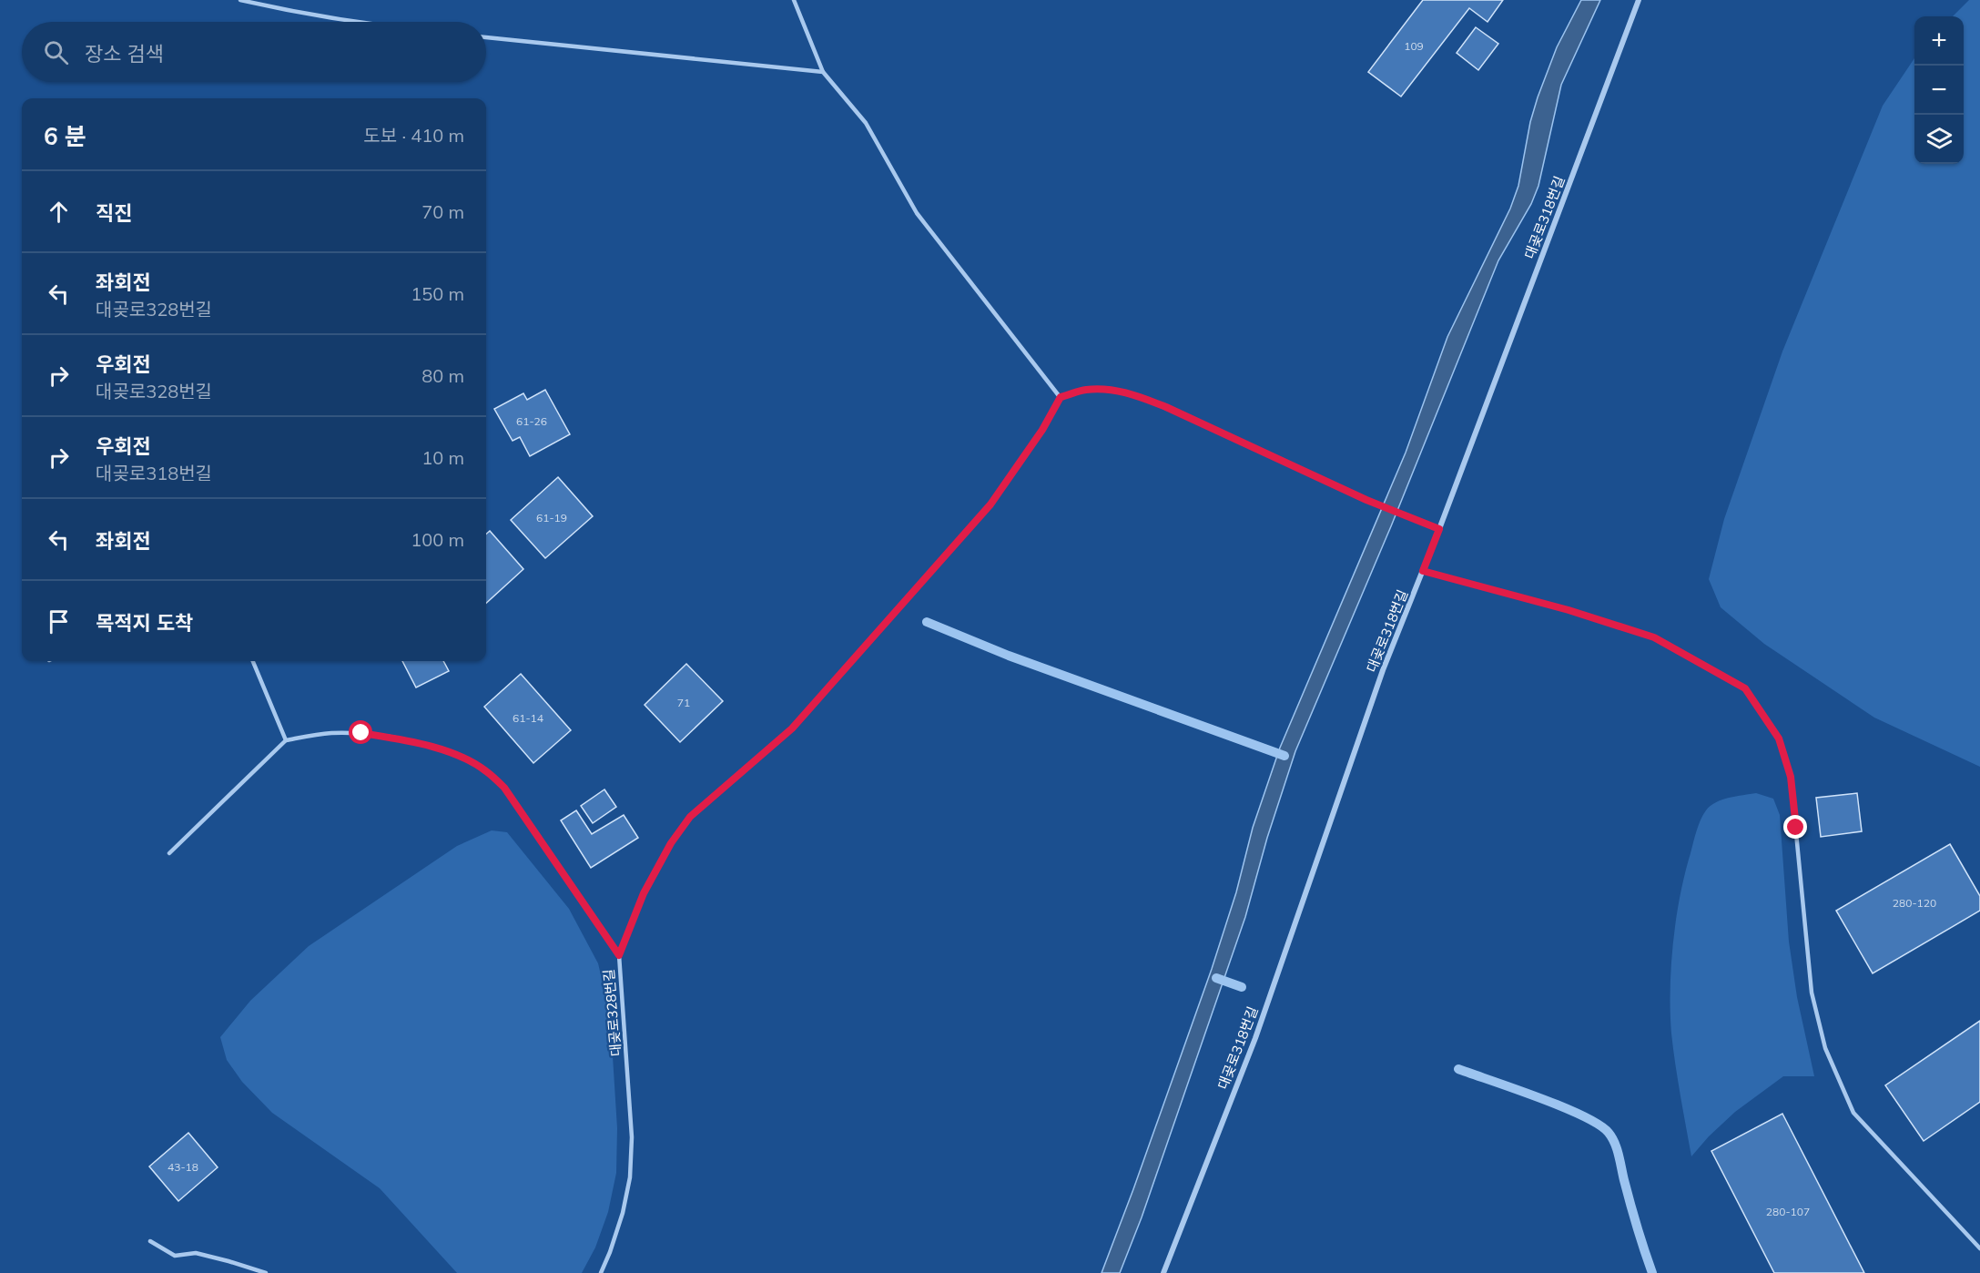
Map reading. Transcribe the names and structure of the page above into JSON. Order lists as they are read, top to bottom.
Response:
{
  "streets": {
    "street": ["대곶로318번길"],
    "lane": ["대곶로328번길"]
  },
  "house_numbers": [
    "109",
    "61-26",
    "61-19",
    "71",
    "61-14",
    "280-120",
    "43-18",
    "280-107"
  ],
  "page": {
    "map_buttons": ["+", "−"],
    "search": "장소 검색",
    "heading": ["6 분", "도보 · 410 m"],
    "list": [
      ["직진", "70 m"],
      ["좌회전", "대곶로328번길", "150 m"],
      ["우회전", "대곶로328번길", "80 m"],
      ["우회전", "대곶로318번길", "10 m"],
      ["좌회전", "100 m"],
      "목적지 도착"
    ]
  }
}
